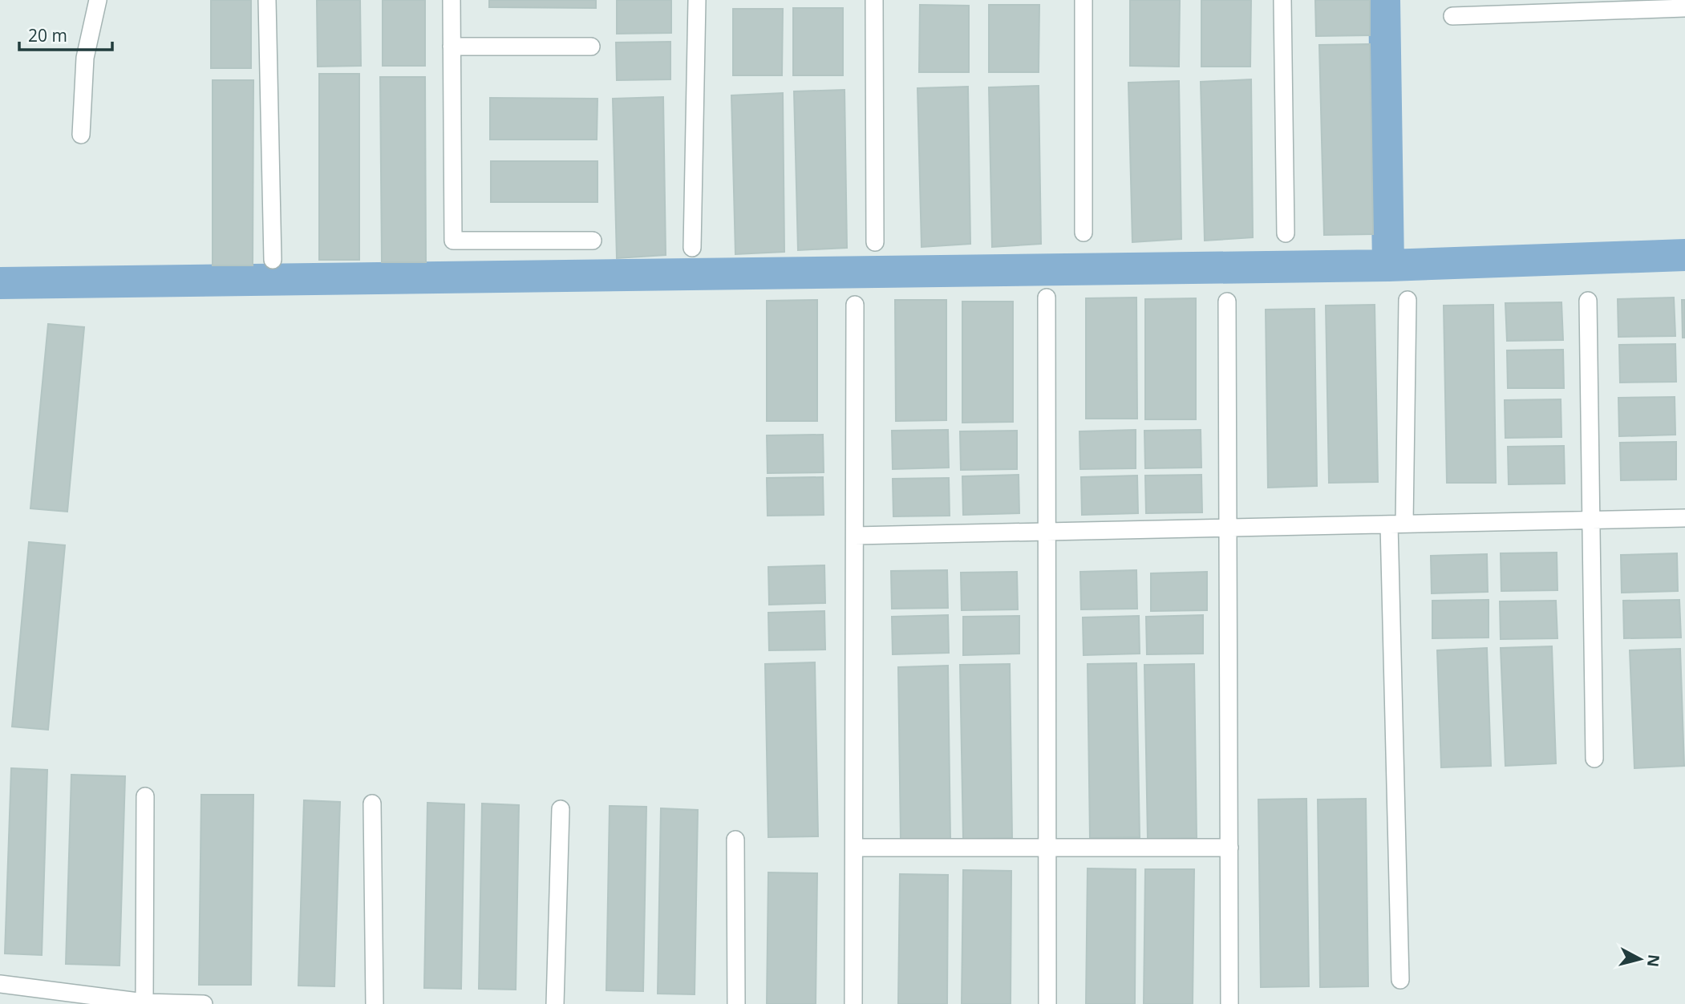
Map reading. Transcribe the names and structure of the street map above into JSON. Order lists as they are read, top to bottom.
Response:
{
  "scale_bar": "20 m",
  "north": "right"
}
